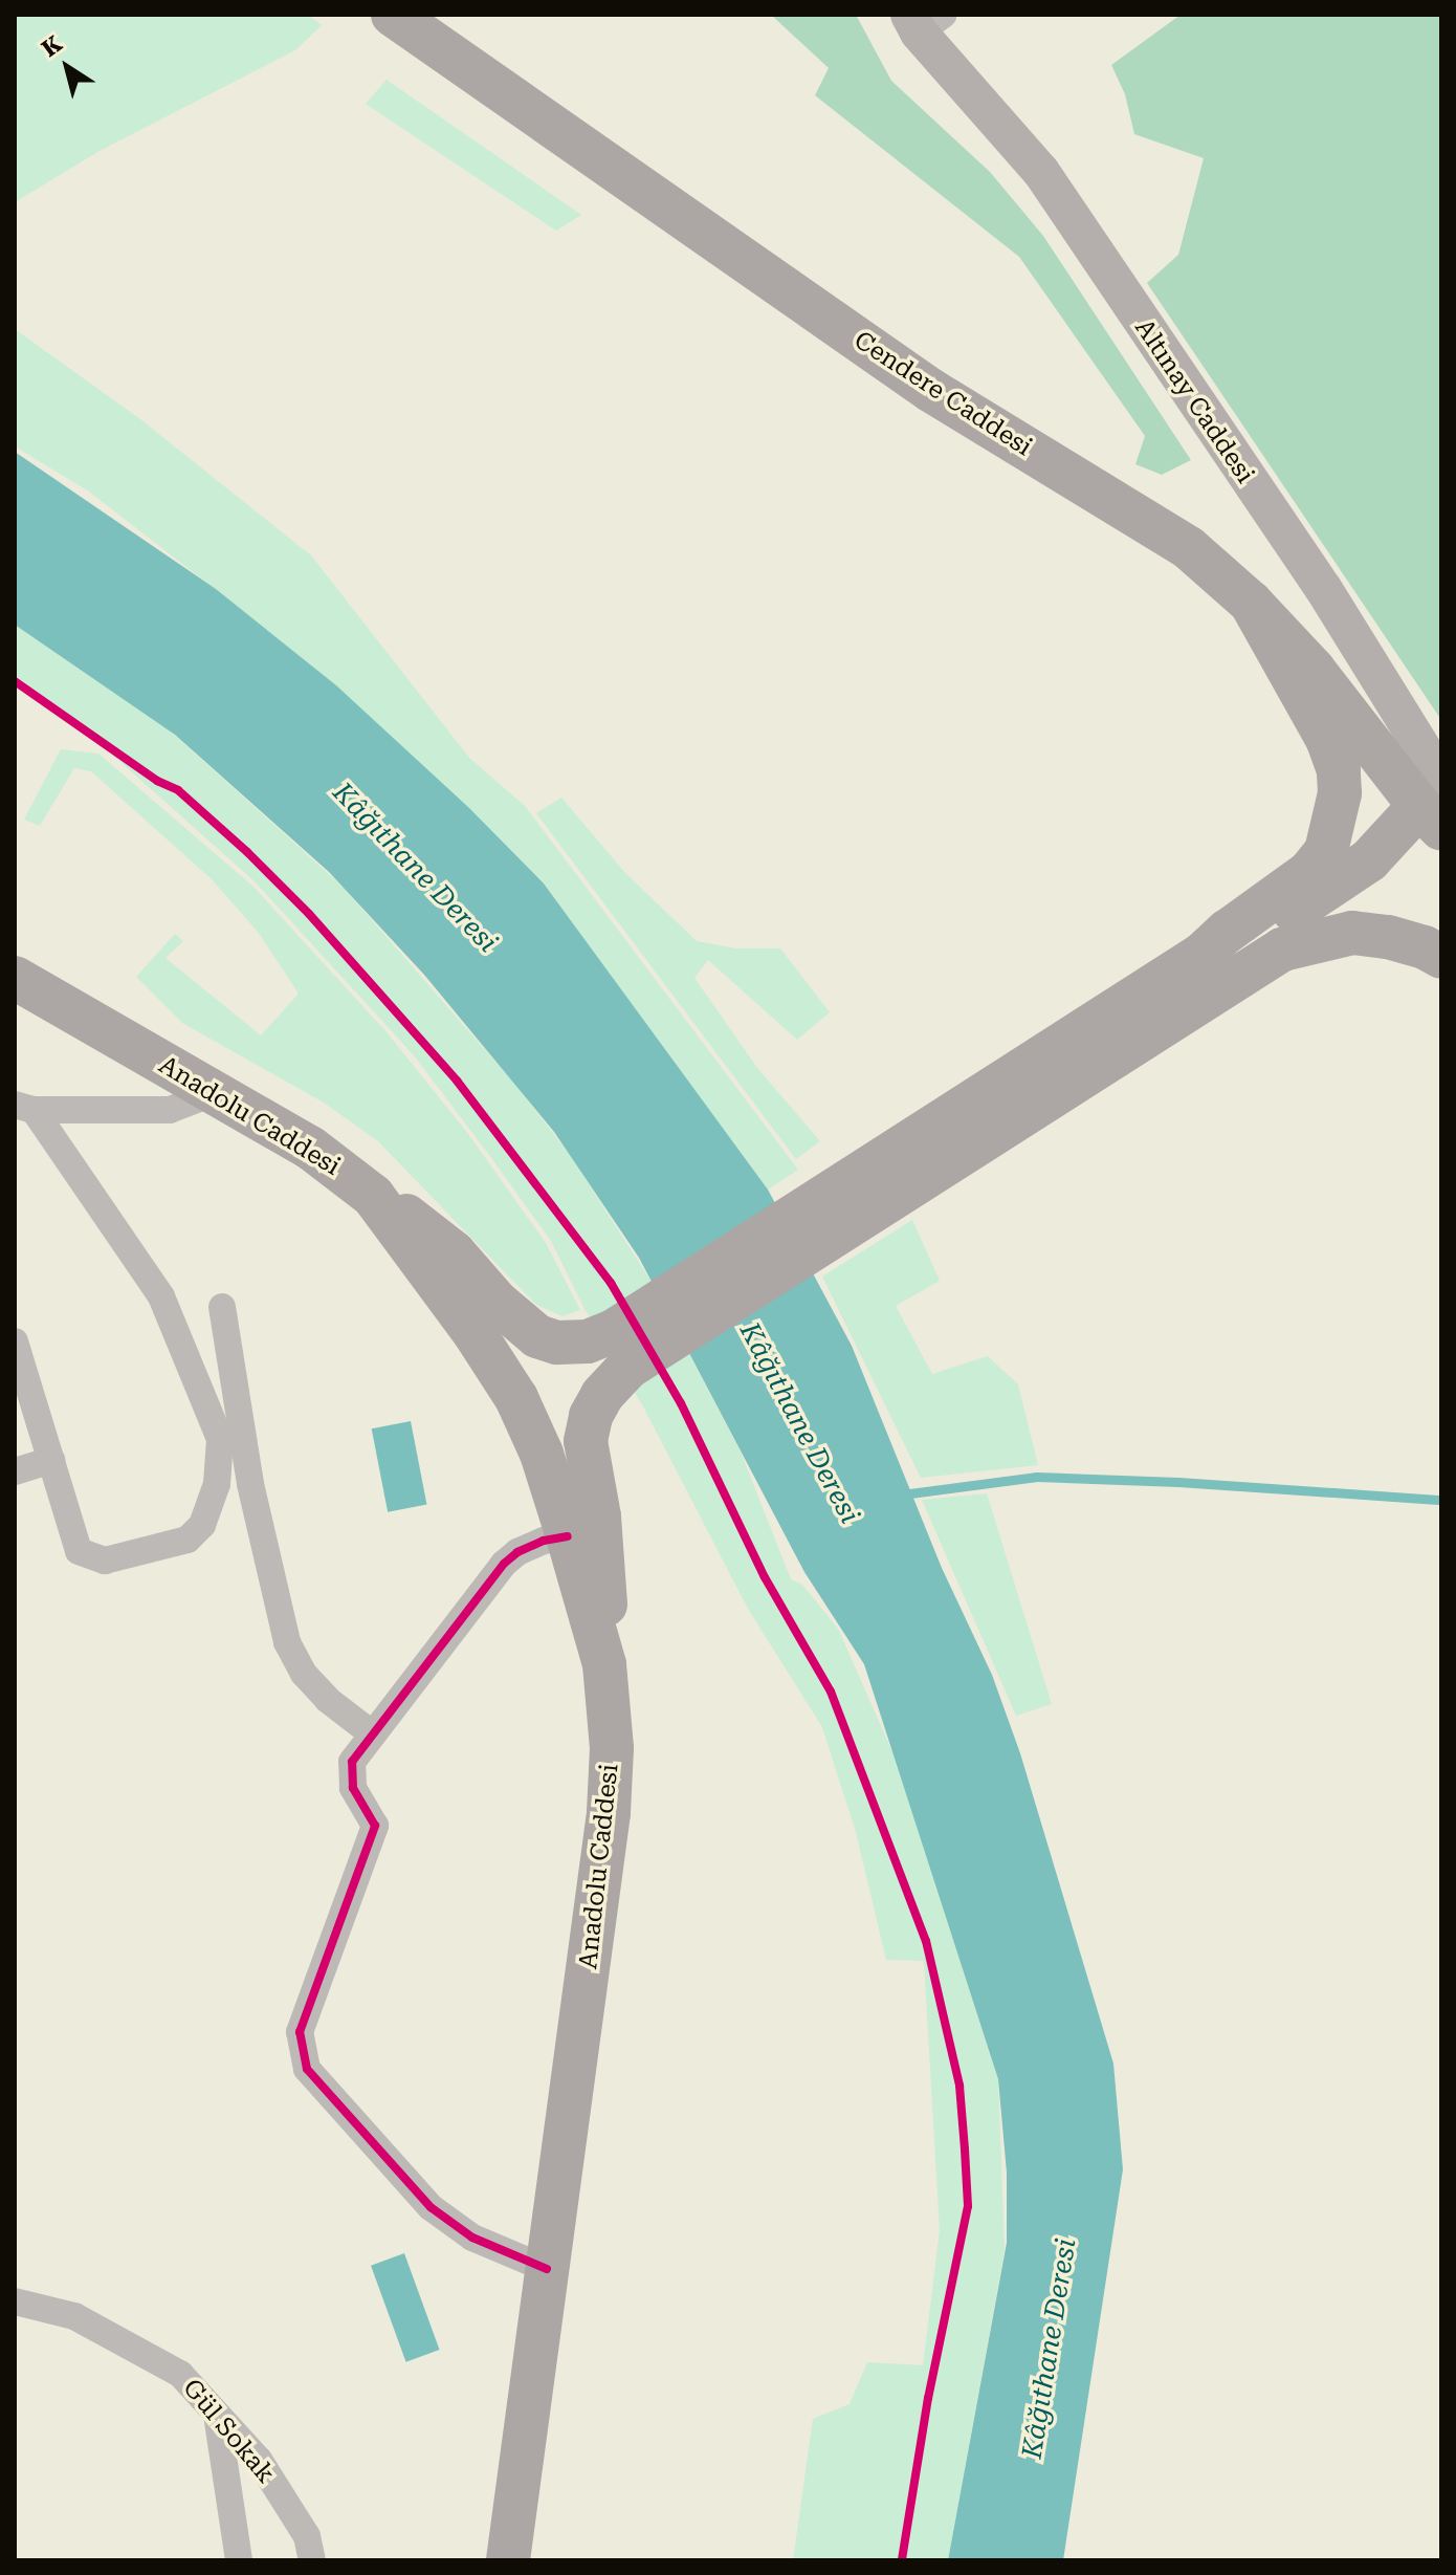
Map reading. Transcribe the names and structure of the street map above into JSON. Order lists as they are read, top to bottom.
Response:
{
  "streets": {
    "main road": ["Cendere Caddesi", "Anadolu Caddesi"],
    "street": ["Altınay Caddesi", "Gül Sokak"]
  },
  "crossings": [
    ["Cendere Caddesi", "Altınay Caddesi"]
  ],
  "water": ["Kâğıthane Deresi"],
  "north": "top left"
}
